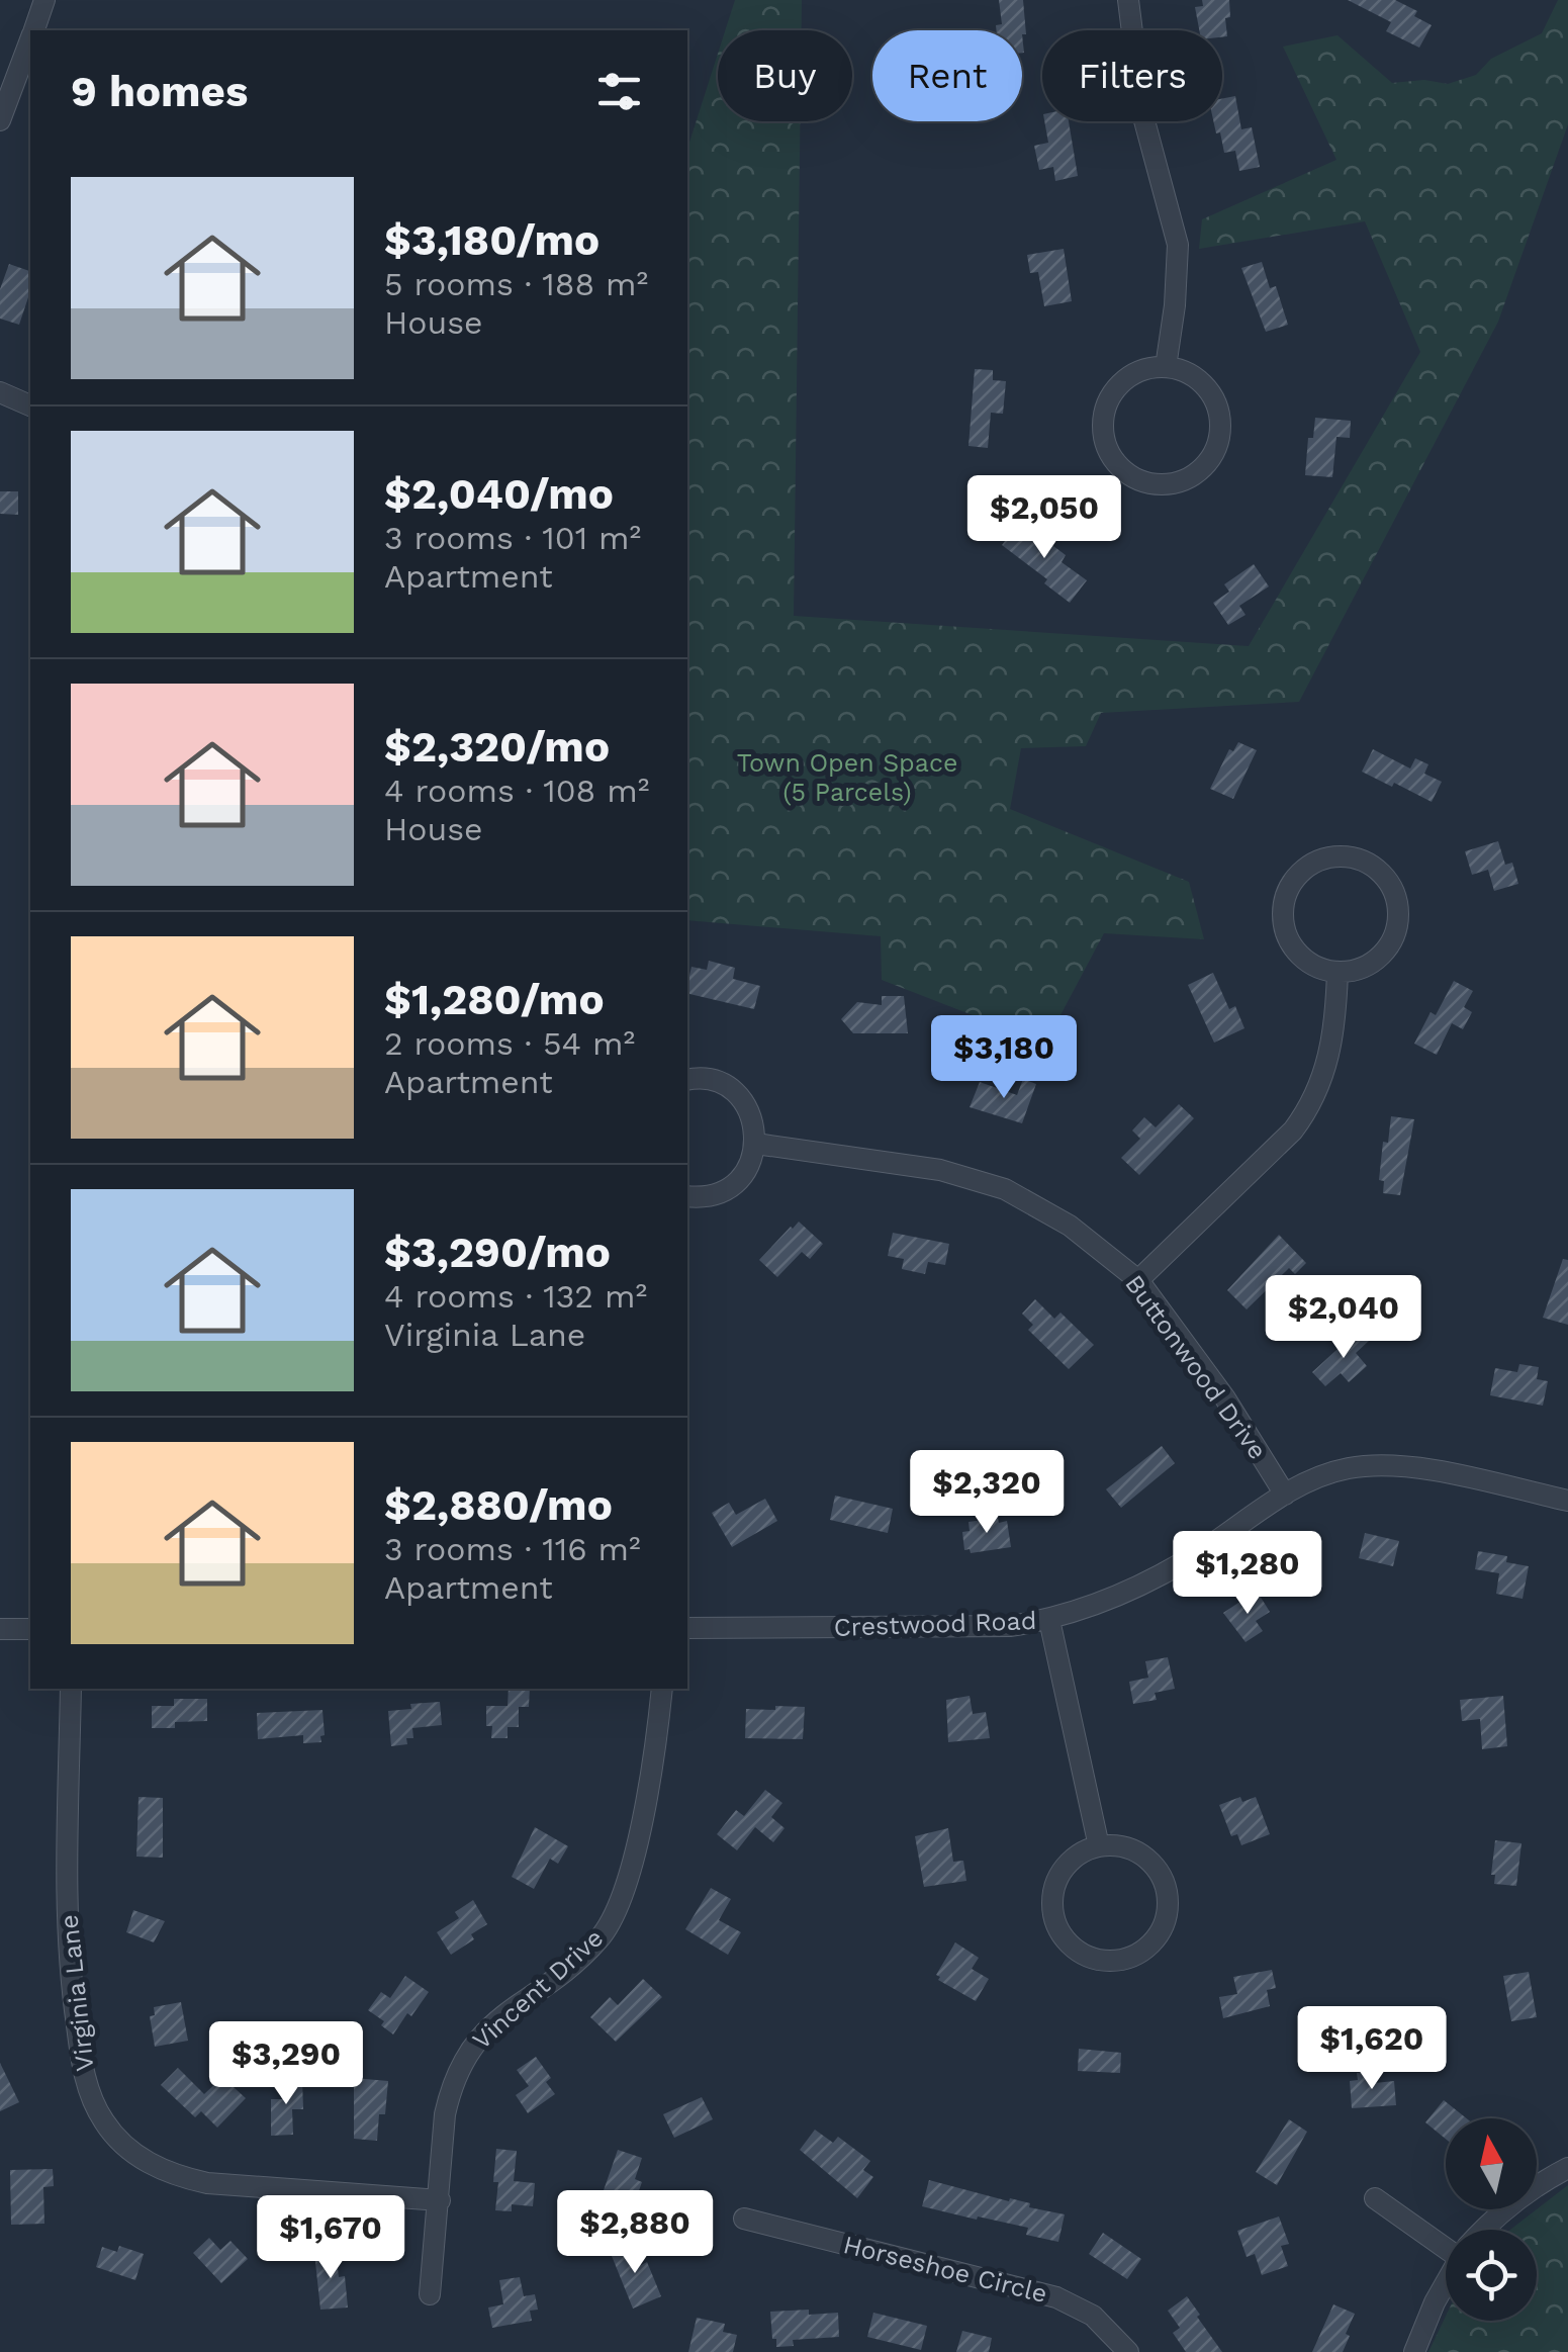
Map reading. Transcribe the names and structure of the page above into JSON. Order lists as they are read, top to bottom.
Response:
{
  "streets": {
    "street": [
      "Buttonwood Drive",
      "Crestwood Road",
      "Vincent Drive",
      "Virginia Lane",
      "Horseshoe Circle"
    ]
  },
  "crossings": [
    ["Buttonwood Drive", "Crestwood Road"],
    ["Vincent Drive", "Virginia Lane"]
  ],
  "parks": ["Town Open Space (5 Parcels)"],
  "north": "top",
  "page": {
    "chip": ["Buy", "Rent", "Filters"],
    "heading": "9 homes",
    "list": [
      {
        "name": "$3,180/mo",
        "note": "5 rooms · 188 m² · House"
      },
      {
        "name": "$2,040/mo",
        "note": "3 rooms · 101 m² · Apartment"
      },
      {
        "name": "$2,320/mo",
        "note": "4 rooms · 108 m² · House"
      },
      {
        "name": "$1,280/mo",
        "note": "2 rooms · 54 m² · Apartment"
      },
      {
        "name": "$3,290/mo",
        "note": "4 rooms · 132 m² · Virginia Lane"
      },
      {
        "name": "$2,880/mo",
        "note": "3 rooms · 116 m² · Apartment"
      }
    ],
    "price": [
      "$2,050",
      "$3,180",
      "$2,040",
      "$2,320",
      "$1,280",
      "$1,620",
      "$3,290",
      "$2,880",
      "$1,670"
    ]
  }
}
